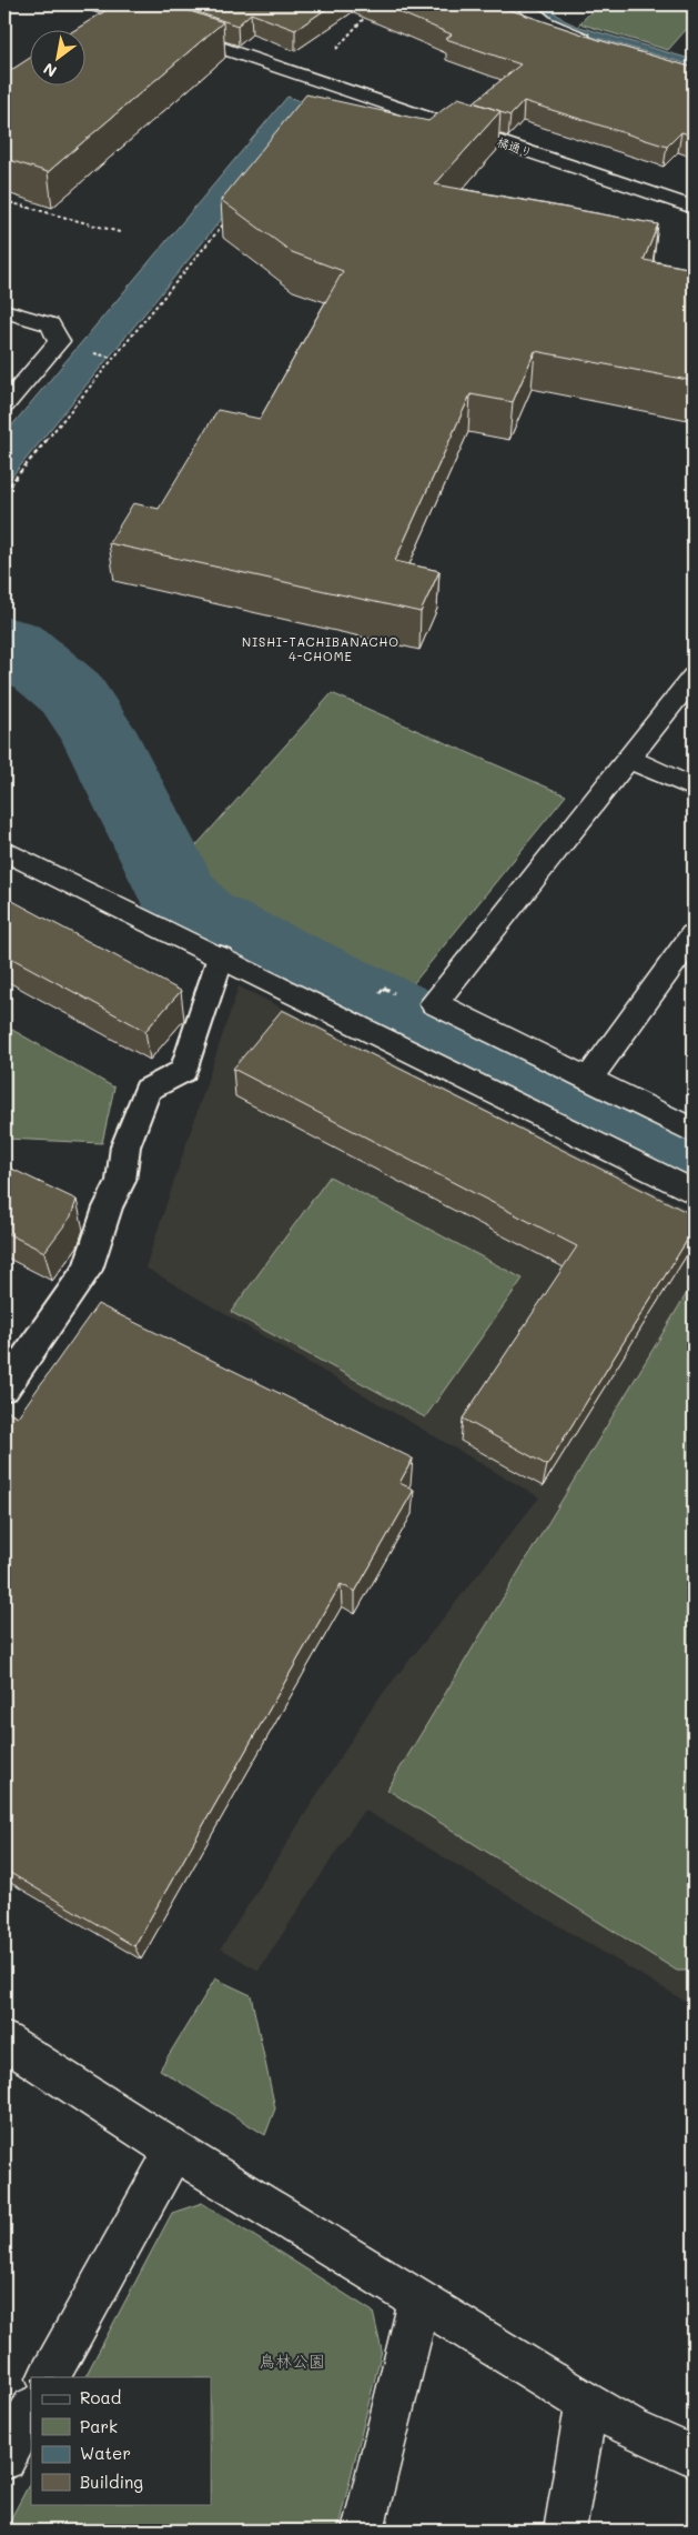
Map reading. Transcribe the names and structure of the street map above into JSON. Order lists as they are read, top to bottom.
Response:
{
  "streets": {
    "street": ["橘通り"]
  },
  "districts": ["NISHI-TACHIBANACHO 4-CHOME"],
  "parks": ["鳥林公園"],
  "legend": [
    "Road",
    "Park",
    "Water",
    "Building"
  ],
  "north": "bottom left"
}
